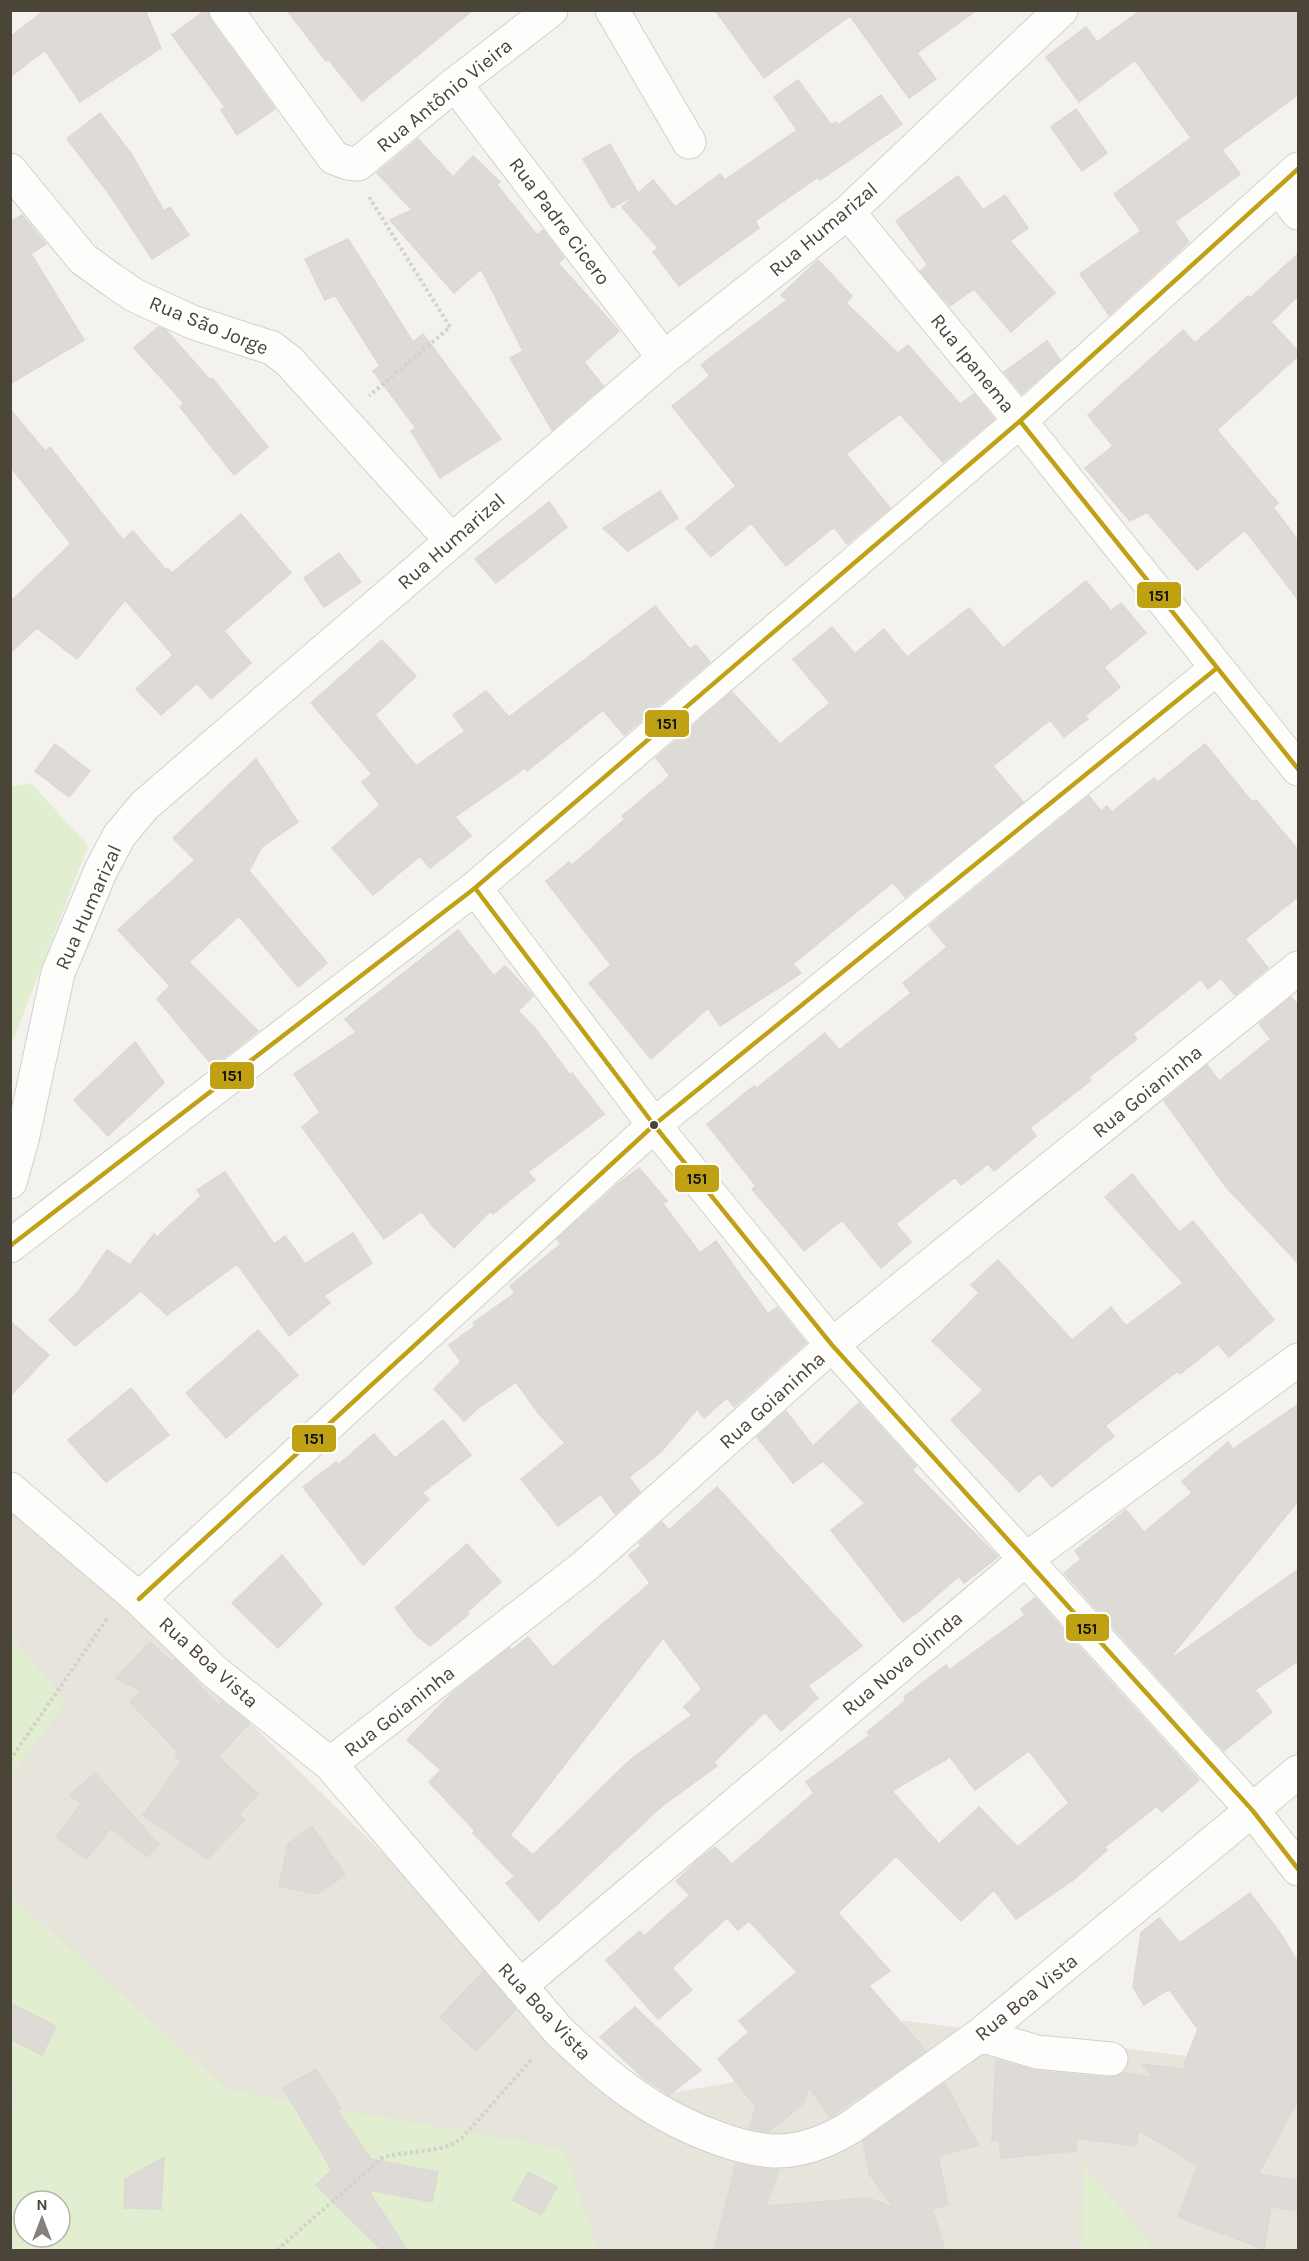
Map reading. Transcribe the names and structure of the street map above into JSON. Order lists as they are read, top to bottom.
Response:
{
  "streets": {
    "street": [
      "Rua Antônio Vieira",
      "Rua Padre Cicero",
      "Rua Humarizal",
      "Rua São Jorge",
      "Rua Ipanema",
      "Rua Goianinha",
      "Rua Boa Vista",
      "Rua Nova Olinda"
    ]
  },
  "crossings": [
    ["Rua Antônio Vieira", "Rua Padre Cicero"],
    ["Rua Padre Cicero", "Rua Humarizal"],
    ["Rua Humarizal", "Rua São Jorge"],
    ["Rua Humarizal", "Rua Ipanema"],
    ["Rua Goianinha", "Rua Boa Vista"],
    ["Rua Boa Vista", "Rua Nova Olinda"]
  ],
  "lines": ["transit line 151"],
  "north": "top"
}
